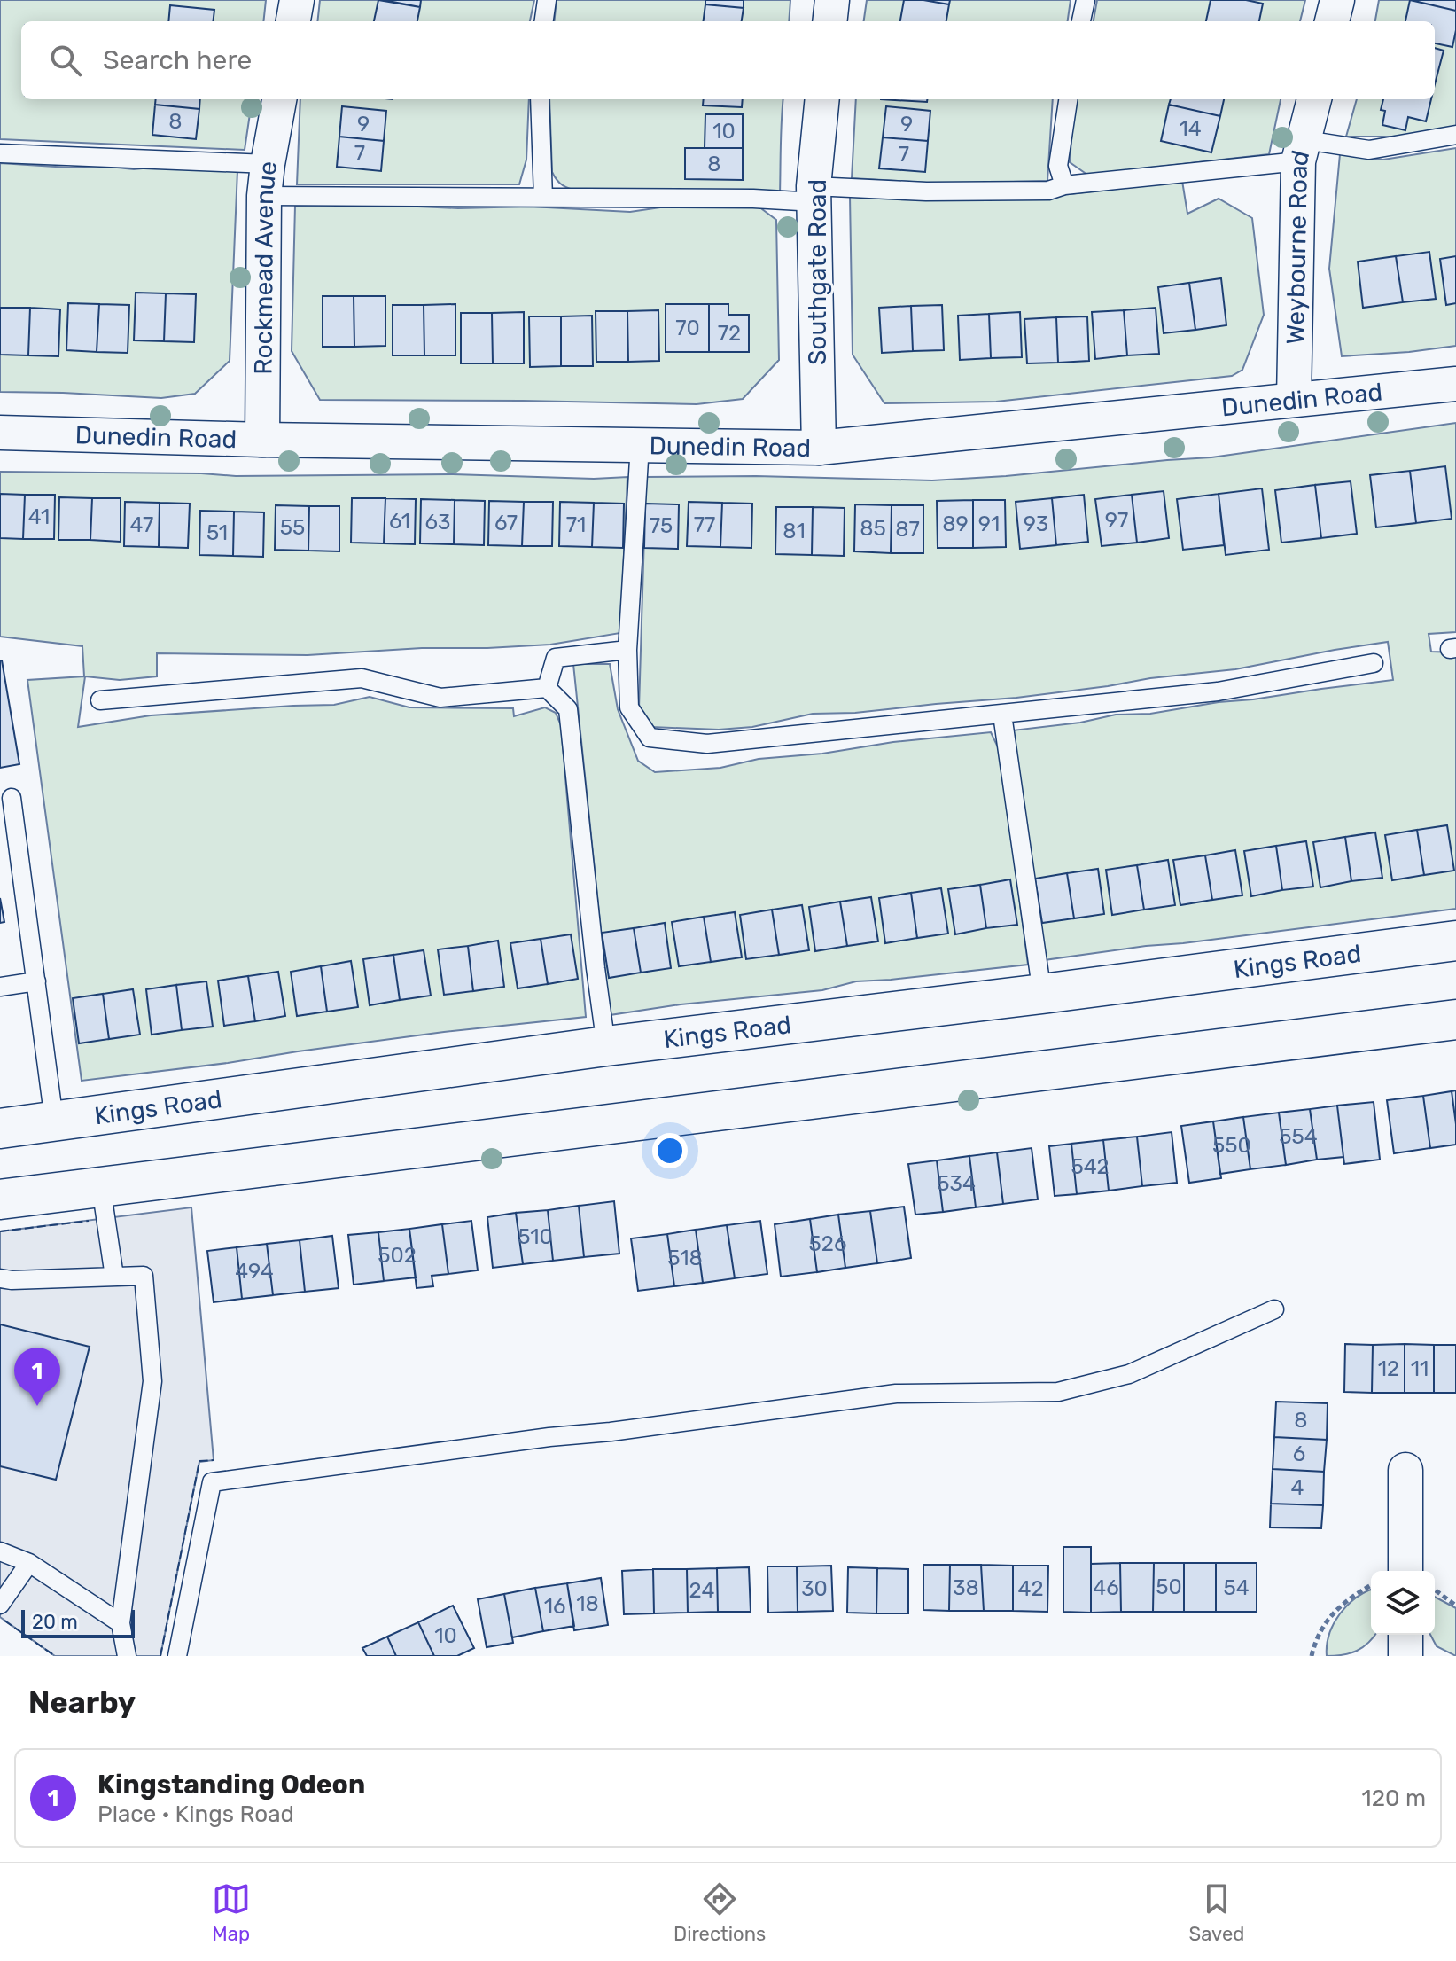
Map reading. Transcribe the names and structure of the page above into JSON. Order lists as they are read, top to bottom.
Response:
{
  "streets": {
    "main road": ["Kings Road"],
    "street": [
      "Weybourne Road",
      "Rockmead Avenue",
      "Southgate Road",
      "Dunedin Road"
    ]
  },
  "crossings": [
    ["Weybourne Road", "Dunedin Road"],
    ["Rockmead Avenue", "Dunedin Road"],
    ["Southgate Road", "Dunedin Road"]
  ],
  "house_numbers": [
    "8",
    "9",
    "9",
    "14",
    "10",
    "7",
    "7",
    "8",
    "70",
    "72",
    "41",
    "97",
    "61",
    "63",
    "67",
    "89",
    "91",
    "93",
    "47",
    "71",
    "77",
    "75",
    "55",
    "85",
    "87",
    "81",
    "51",
    "554",
    "550",
    "542",
    "534",
    "510",
    "526",
    "502",
    "518",
    "494",
    "12",
    "11",
    "8",
    "6",
    "4",
    "50",
    "38",
    "46",
    "54",
    "30",
    "42",
    "24",
    "18",
    "16",
    "10"
  ],
  "scale_bar": "20 m",
  "page": {
    "search": "Search here",
    "pins": "1",
    "scale": "20 m",
    "heading": "Nearby",
    "list": [
      {
        "mark": "1",
        "name": "Kingstanding Odeon",
        "note": "Place · Kings Road",
        "value": "120 m"
      }
    ],
    "nav": ["Map", "Directions", "Saved"]
  }
}
